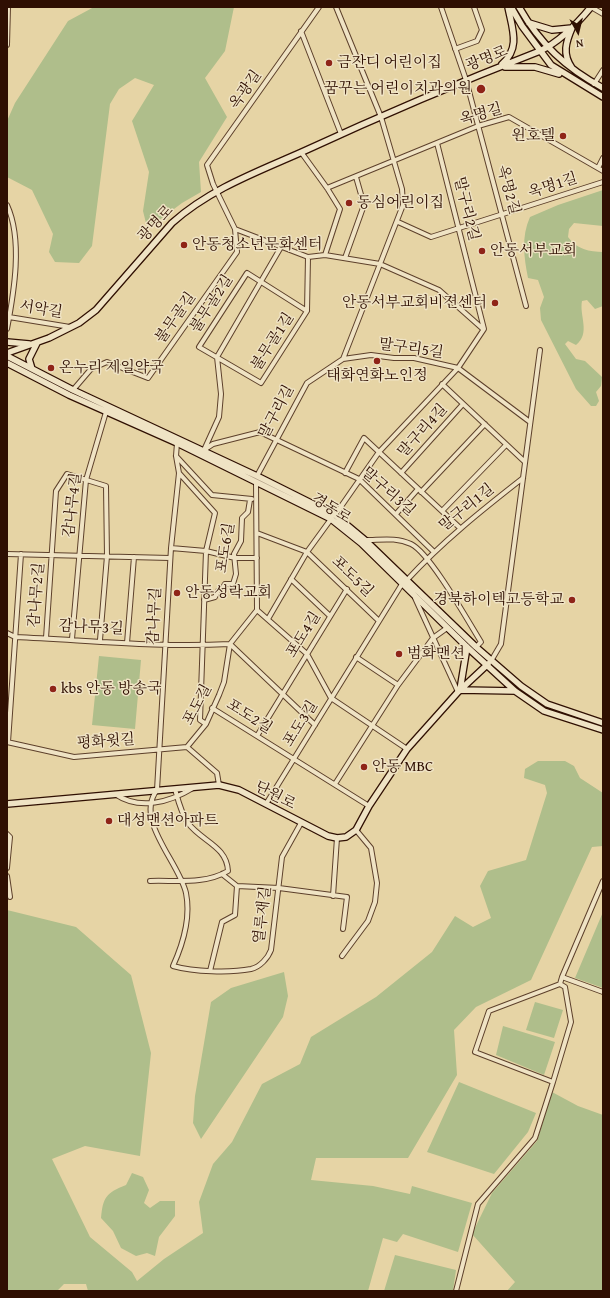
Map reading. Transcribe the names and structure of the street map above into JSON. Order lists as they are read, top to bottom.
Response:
{
  "streets": {
    "street": [
      "광명로",
      "옥광길",
      "옥명길",
      "옥명1길",
      "옥명2길",
      "말구리2길",
      "불무골2길",
      "서악길",
      "불무골길",
      "불무골1길",
      "말구리5길",
      "말구리길",
      "말구리4길",
      "말구리3길",
      "감나무4길",
      "말구리1길",
      "경동로",
      "포도6길",
      "포도5길",
      "감나무2길",
      "감나무길",
      "감나무3길",
      "포도4길",
      "포도길",
      "포도2길",
      "포도3길",
      "평화윗길",
      "단원로",
      "열루재길"
    ]
  },
  "crossings": [
    ["광명로", "옥광길"],
    ["광명로", "옥명2길"],
    ["광명로", "서악길"],
    ["광명로", "불무골길"],
    ["옥광길", "불무골길"],
    ["옥명길", "옥명2길"],
    ["옥명길", "말구리2길"],
    ["옥명1길", "옥명2길"],
    ["옥명1길", "말구리2길"],
    ["불무골2길", "불무골1길"],
    ["불무골길", "경동로"],
    ["말구리5길", "말구리길"],
    ["말구리길", "말구리3길"],
    ["말구리길", "경동로"],
    ["말구리4길", "말구리3길"],
    ["말구리4길", "말구리1길"],
    ["말구리3길", "말구리1길"],
    ["말구리3길", "경동로"],
    ["감나무4길", "경동로"],
    ["감나무4길", "감나무2길"],
    ["말구리1길", "경동로"],
    ["경동로", "감나무길"],
    ["경동로", "포도3길"],
    ["포도5길", "포도4길"],
    ["포도5길", "포도3길"],
    ["감나무2길", "감나무길"],
    ["감나무2길", "감나무3길"],
    ["감나무길", "감나무3길"],
    ["감나무길", "포도길"],
    ["감나무길", "평화윗길"],
    ["감나무길", "단원로"],
    ["감나무3길", "포도길"],
    ["포도4길", "포도2길"],
    ["포도길", "포도2길"],
    ["포도길", "평화윗길"],
    ["포도2길", "포도3길"],
    ["포도3길", "단원로"],
    ["단원로", "열루재길"]
  ],
  "places": [
    "금잔디 어린이집",
    "꿈꾸는 어린이치과의원",
    "윈호텔",
    "동심어린이집",
    "안동청소년문화센터",
    "안동서부교회",
    "안동서부교회비젼센터",
    "태화연화노인정",
    "온누리 제일약국",
    "안동성락교회",
    "경북하이텍고등학교",
    "범화맨션",
    "kbs 안동 방송국",
    "안동 MBC",
    "대성맨션아파트"
  ],
  "north": "bottom"
}
